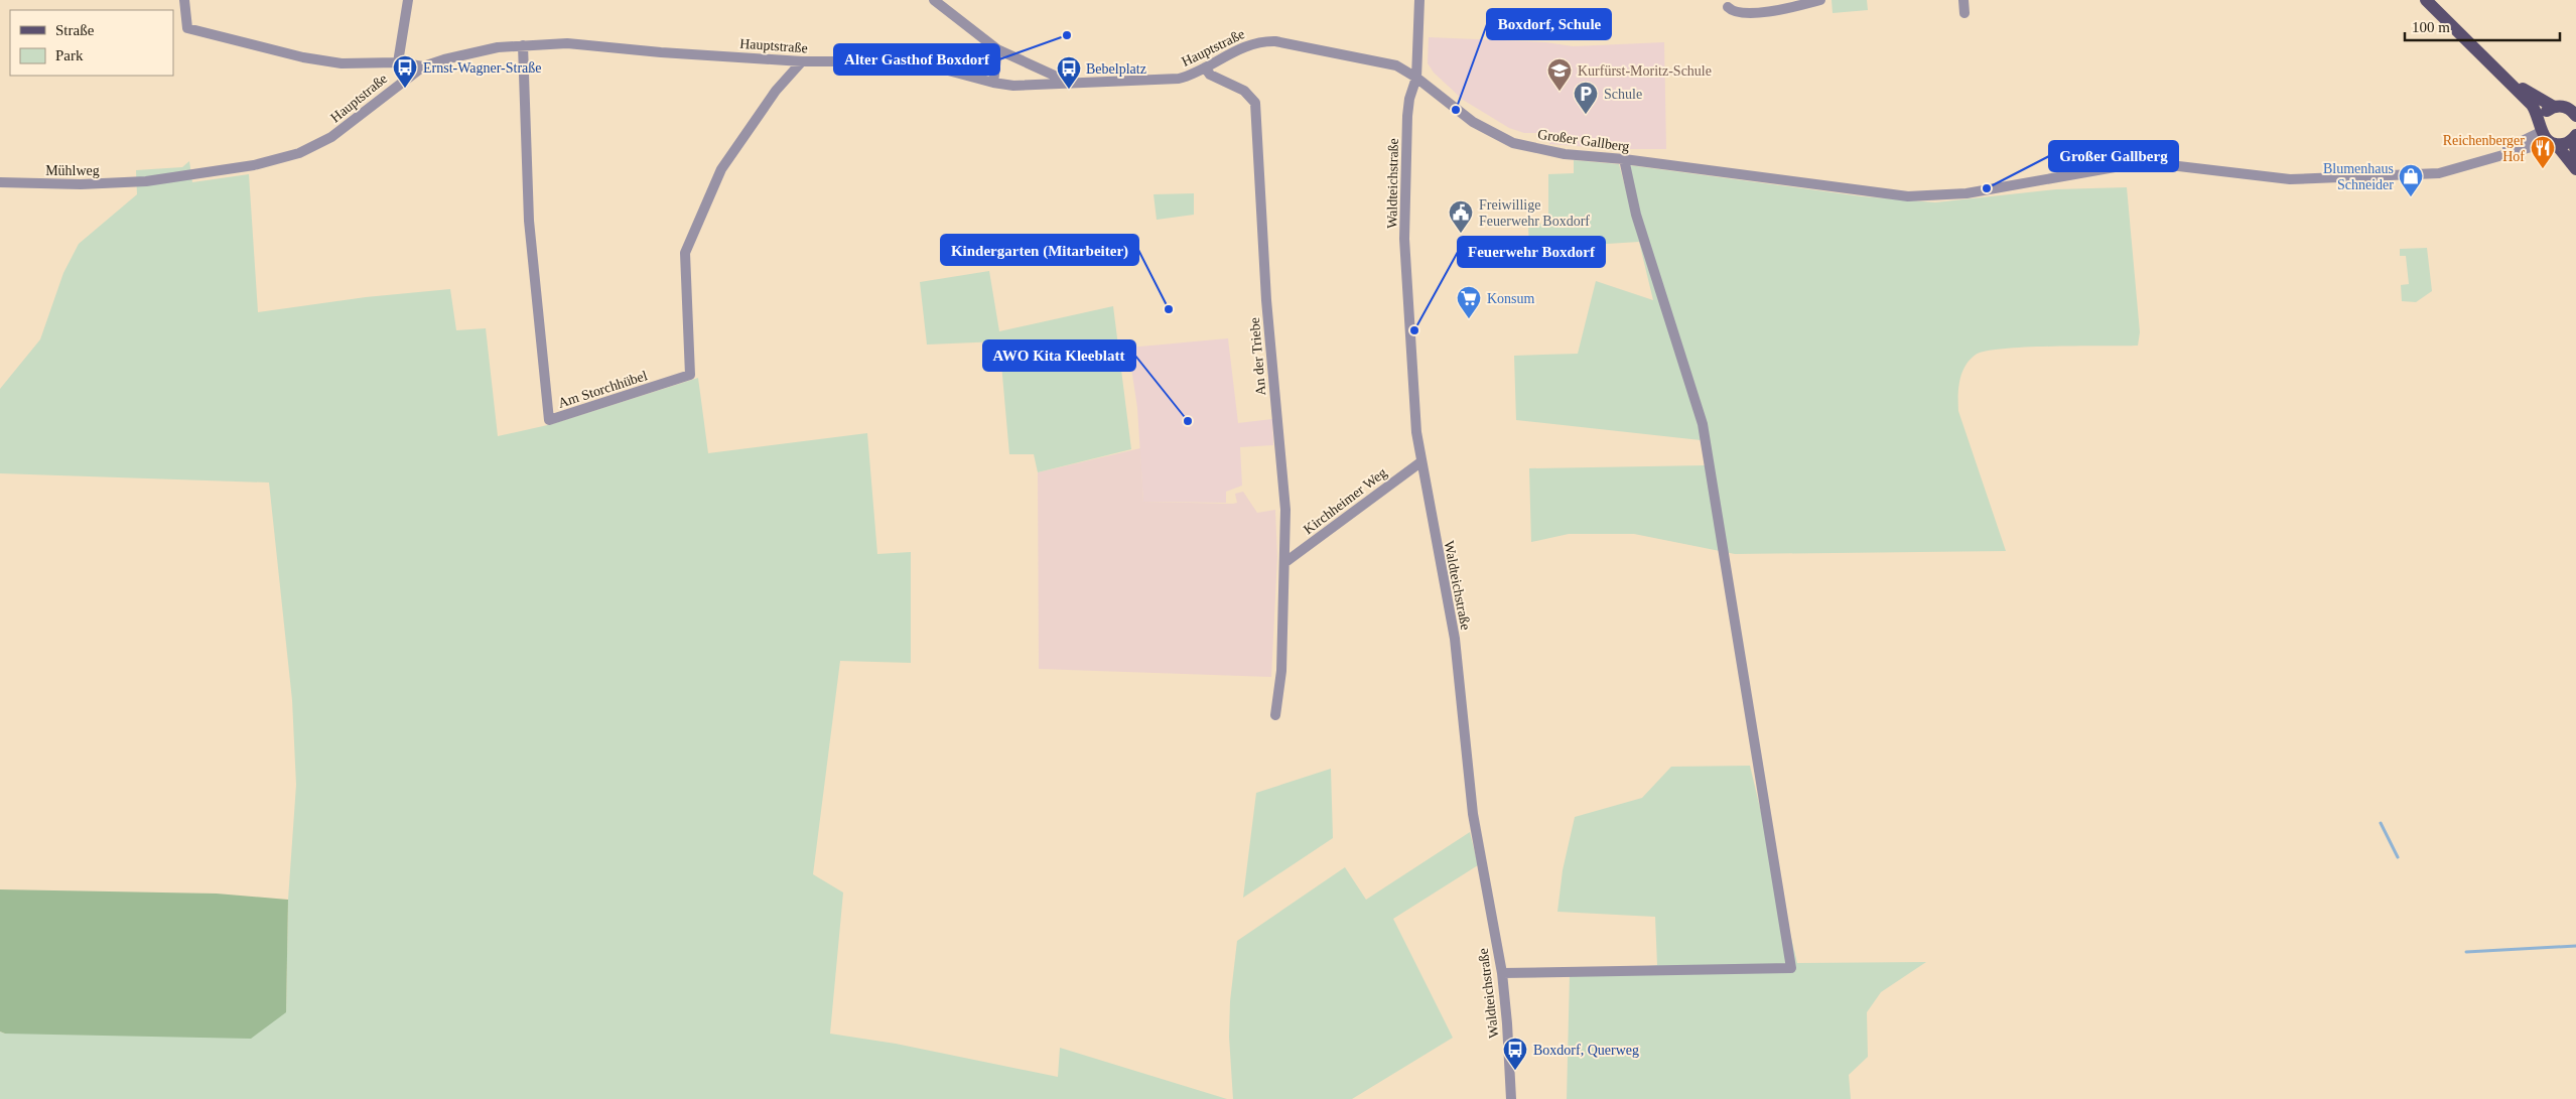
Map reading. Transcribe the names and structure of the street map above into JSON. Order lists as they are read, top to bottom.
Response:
{
  "streets": {
    "street": [
      "Hauptstraße",
      "Großer Gallberg",
      "Mühlweg",
      "Waldteichstraße",
      "An der Triebe",
      "Am Storchhübel",
      "Kirchheimer Weg"
    ]
  },
  "crossings": [
    ["Hauptstraße", "Großer Gallberg"],
    ["Hauptstraße", "Mühlweg"],
    ["Hauptstraße", "Waldteichstraße"],
    ["Hauptstraße", "An der Triebe"],
    ["Hauptstraße", "Am Storchhübel"],
    ["Großer Gallberg", "Waldteichstraße"],
    ["Waldteichstraße", "Kirchheimer Weg"],
    ["An der Triebe", "Kirchheimer Weg"]
  ],
  "places": {
    "other": [
      "Alter Gasthof Boxdorf",
      "Boxdorf, Schule",
      "Großer Gallberg",
      "Kindergarten (Mitarbeiter)",
      "Feuerwehr Boxdorf",
      "AWO Kita Kleeblatt"
    ],
    "bus stop": ["Ernst-Wagner-Straße", "Bebelplatz", "Boxdorf, Querweg"],
    "school or university": ["Kurfürst-Moritz-Schule"],
    "parking": ["Schule"],
    "restaurant": ["Reichenberger Hof"],
    "shop": ["Blumenhaus Schneider"],
    "public building": ["Freiwillige Feuerwehr Boxdorf"],
    "supermarket": ["Konsum"]
  },
  "legend": ["Straße", "Park"],
  "scale_bar": "100 m"
}
